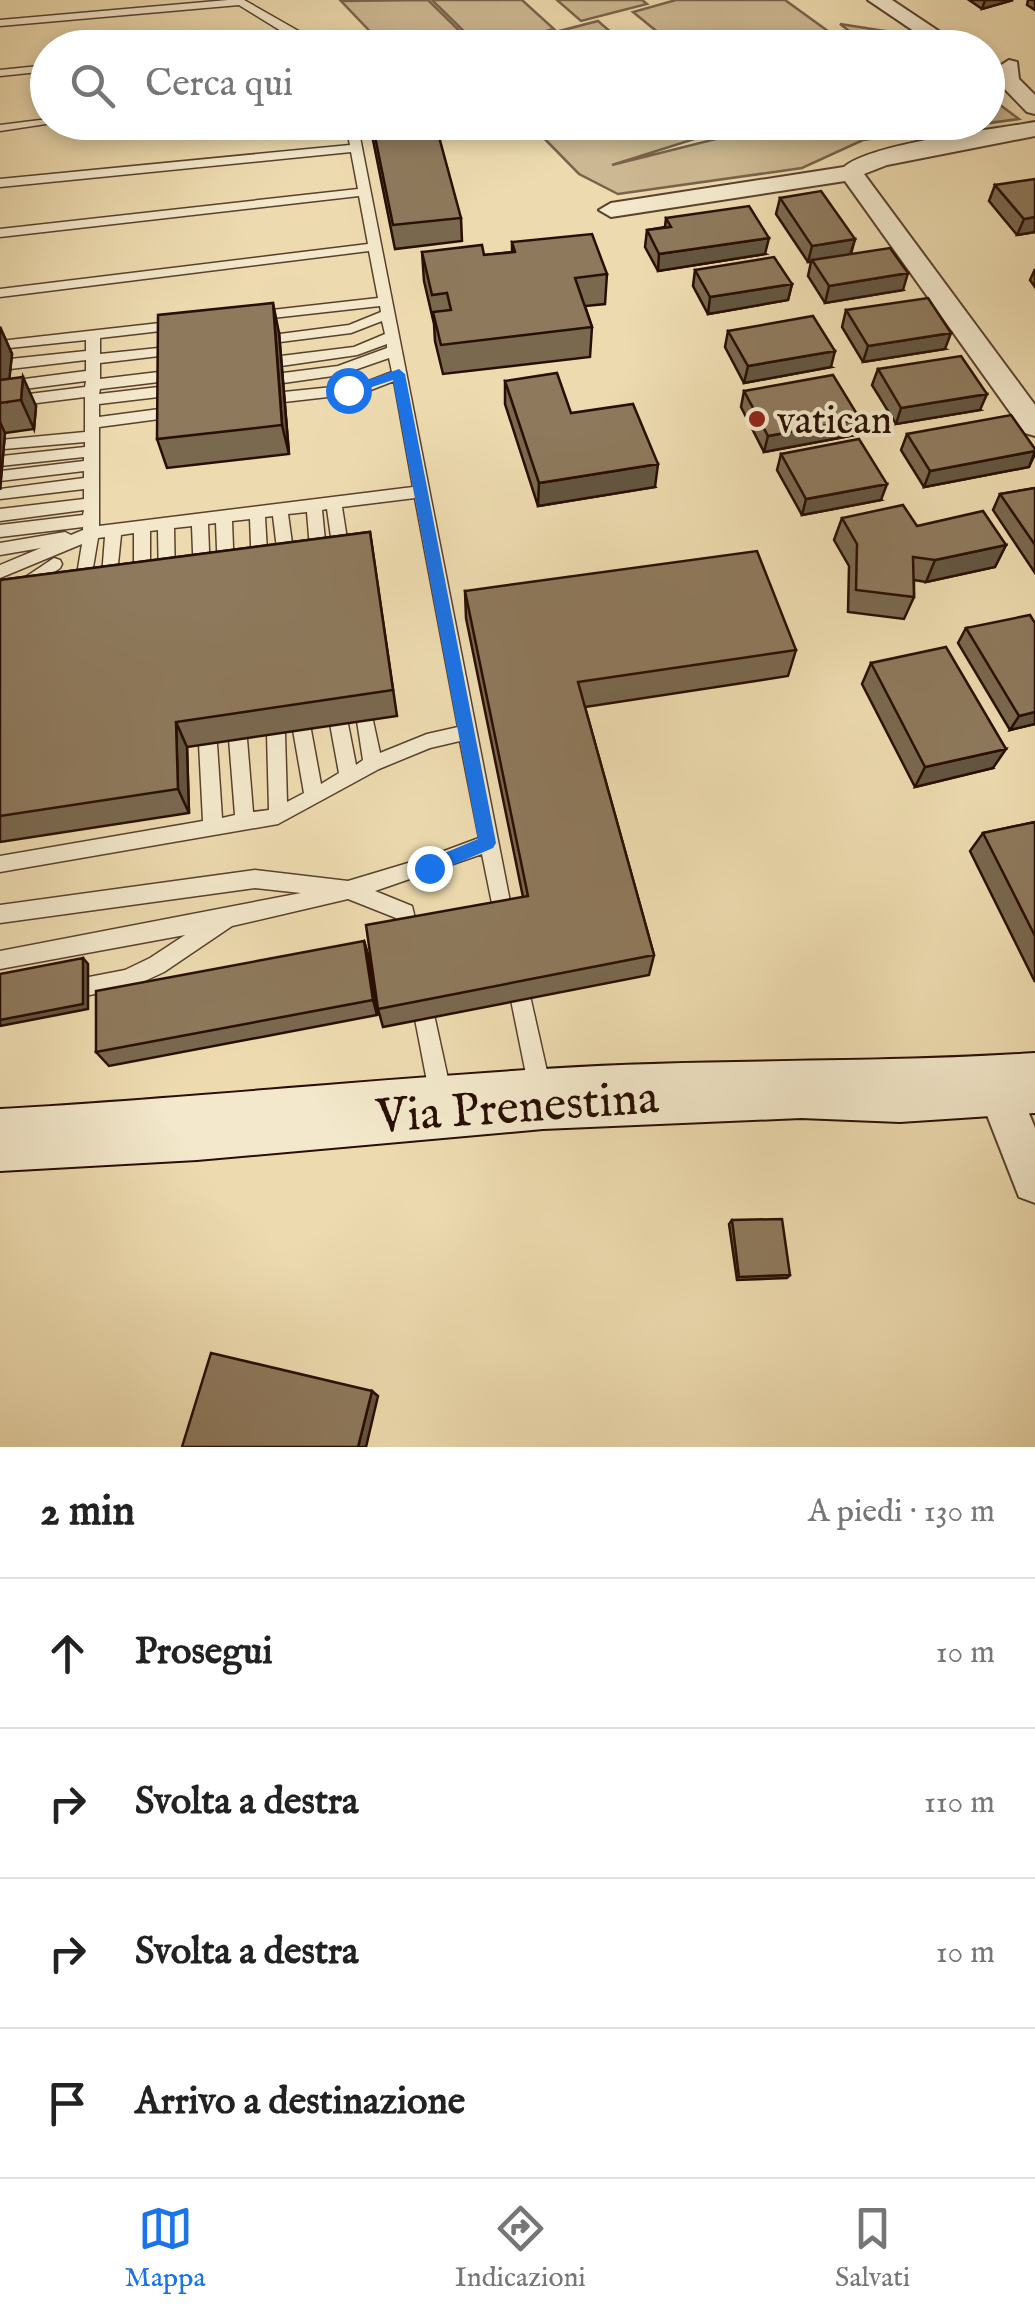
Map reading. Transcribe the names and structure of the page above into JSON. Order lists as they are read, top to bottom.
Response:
{
  "streets": {
    "street": ["Via Prenestina"]
  },
  "places": ["vatican"],
  "page": {
    "search": "Cerca qui",
    "heading": ["2 min", "A piedi · 130 m"],
    "list": [
      ["Prosegui", "10 m"],
      ["Svolta a destra", "110 m"],
      ["Svolta a destra", "10 m"],
      "Arrivo a destinazione"
    ],
    "nav": ["Mappa", "Indicazioni", "Salvati"]
  }
}
